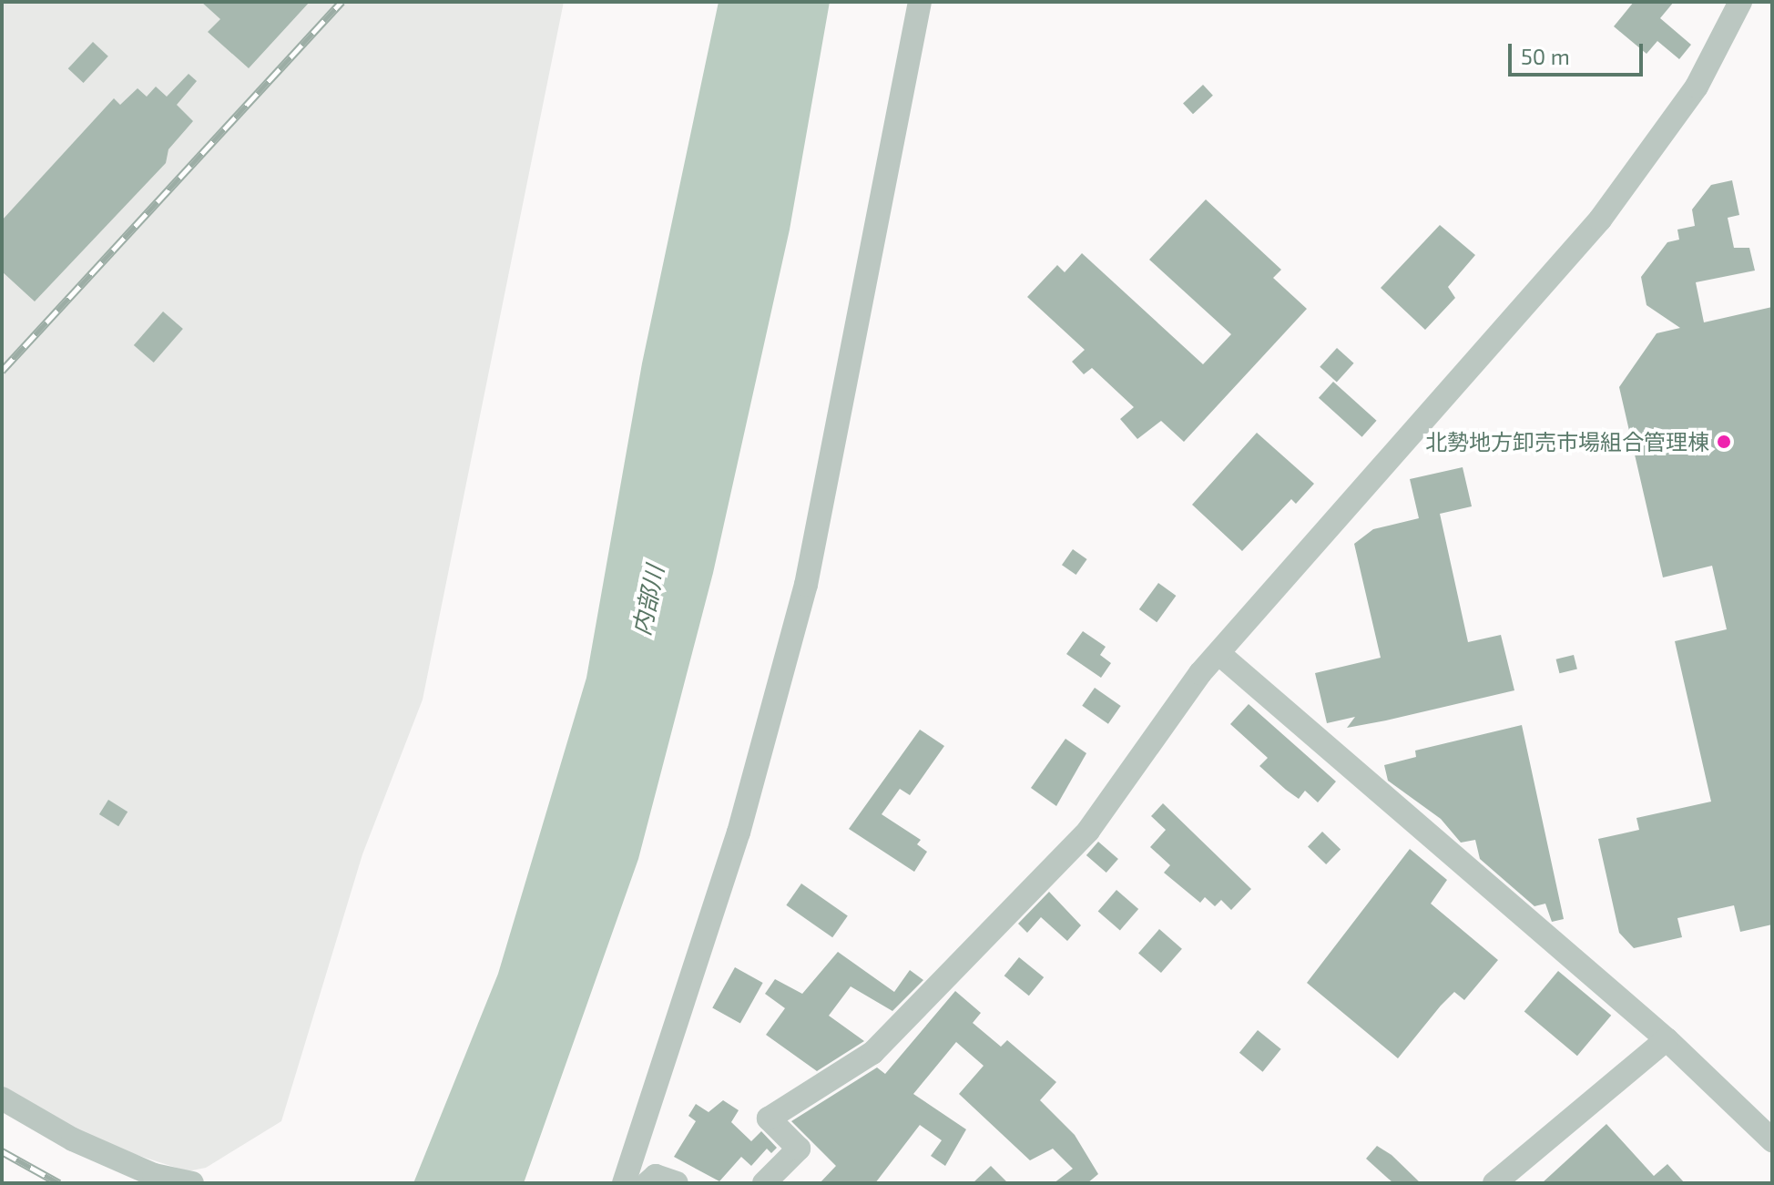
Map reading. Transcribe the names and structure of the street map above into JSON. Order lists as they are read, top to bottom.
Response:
{
  "water": ["内部川"],
  "places": ["北勢地方卸売市場組合管理棟"],
  "scale_bar": "50 m"
}
